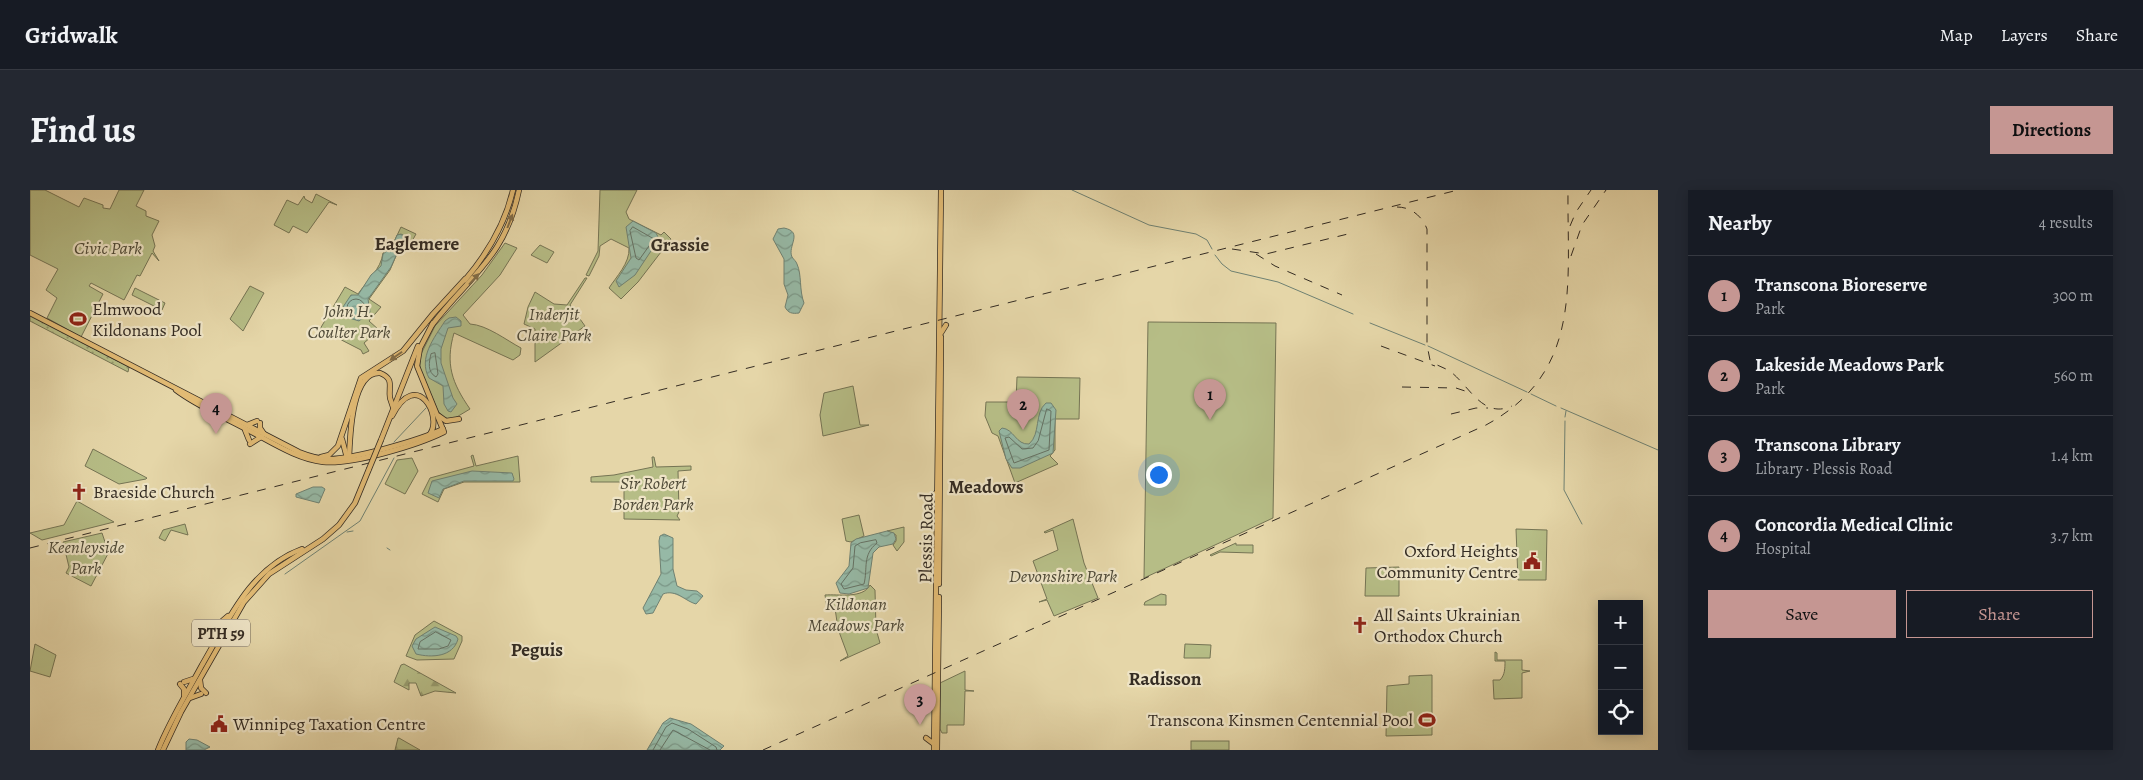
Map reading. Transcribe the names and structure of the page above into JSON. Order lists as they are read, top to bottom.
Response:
{
  "streets": {
    "main road": ["Plessis Road", "PTH 59"]
  },
  "districts": [
    "Eaglemere",
    "Grassie",
    "Meadows",
    "Peguis",
    "Radisson"
  ],
  "parks": [
    "Civic Park",
    "John H. Coulter Park",
    "Inderjit Claire Park",
    "Sir Robert Borden Park",
    "Keenleyside Park",
    "Devonshire Park",
    "Kildonan Meadows Park"
  ],
  "places": {
    "sports": ["Elmwood Kildonans Pool", "Transcona Kinsmen Centennial Pool"],
    "church": ["Braeside Church", "All Saints Ukrainian Orthodox Church"],
    "public building": ["Oxford Heights Community Centre", "Winnipeg Taxation Centre"]
  },
  "page": {
    "header": "Gridwalk",
    "nav": ["Map", "Layers", "Share"],
    "title": "Find us",
    "buttons": [
      "Directions",
      ["Save", "Share"]
    ],
    "heading": ["Nearby", "4 results"],
    "list": [
      {
        "mark": "1",
        "name": "Transcona Bioreserve",
        "note": "Park",
        "value": "300 m"
      },
      {
        "mark": "2",
        "name": "Lakeside Meadows Park",
        "note": "Park",
        "value": "560 m"
      },
      {
        "mark": "3",
        "name": "Transcona Library",
        "note": "Library · Plessis Road",
        "value": "1.4 km"
      },
      {
        "mark": "4",
        "name": "Concordia Medical Clinic",
        "note": "Hospital",
        "value": "3.7 km"
      }
    ],
    "pins": [
      "1",
      "2",
      "4",
      "3"
    ],
    "map_buttons": ["+", "−"]
  }
}
